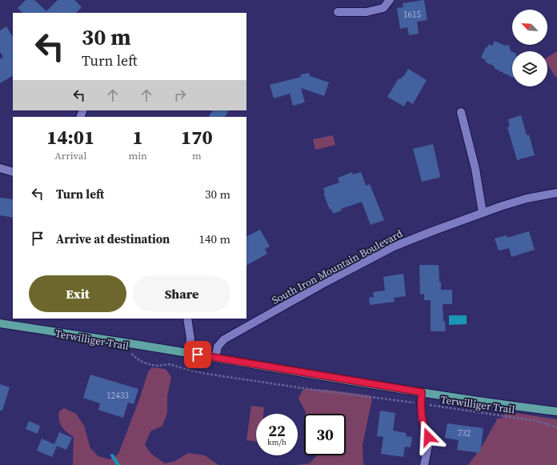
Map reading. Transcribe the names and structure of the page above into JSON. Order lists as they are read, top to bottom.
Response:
{
  "streets": {
    "street": ["South Iron Mountain Boulevard"],
    "path": ["Terwilliger Trail"]
  },
  "house_numbers": ["1615", "12433", "732"],
  "north": "top left",
  "page": {
    "turn": ["30 m", "Turn left"],
    "eta": [
      "14:01",
      "Arrival",
      "1",
      "min",
      "170",
      "m"
    ],
    "list": [
      {
        "name": "Turn left",
        "value": "30 m"
      },
      {
        "name": "Arrive at destination",
        "value": "140 m"
      }
    ],
    "buttons": ["Exit", "Share"],
    "speed": "22 km/h",
    "limit": "30"
  }
}
